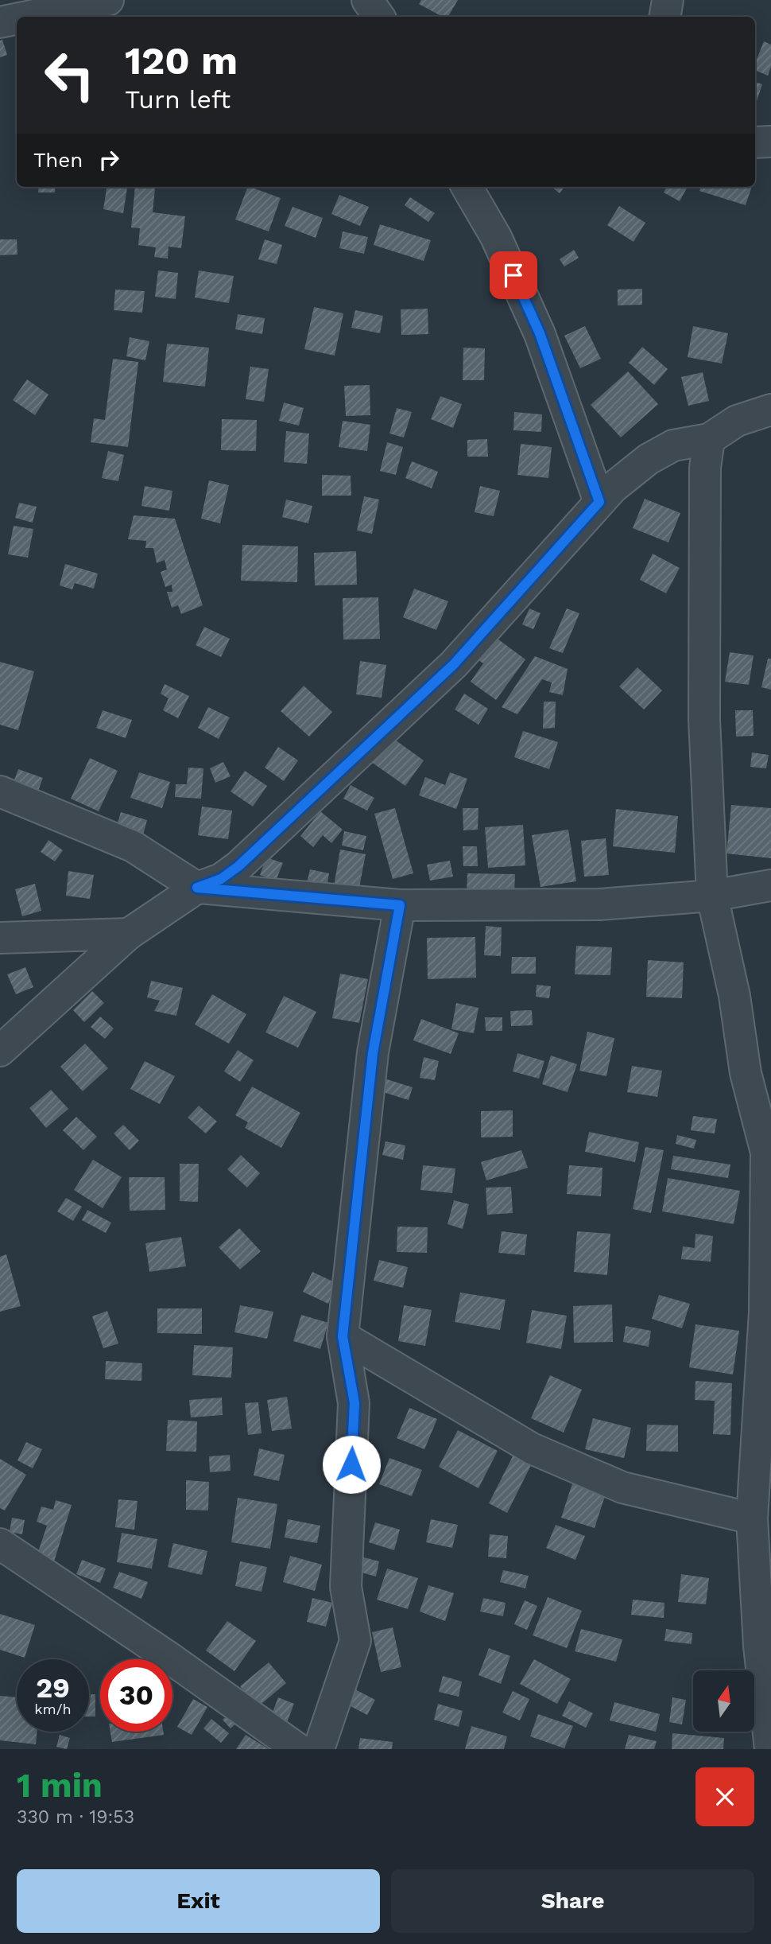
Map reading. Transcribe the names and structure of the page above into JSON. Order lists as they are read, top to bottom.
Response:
{
  "north": "top",
  "page": {
    "turn": ["120 m", "Turn left"],
    "then": "Then",
    "speed": "29 km/h",
    "limit": "30",
    "heading": ["1 min", "330 m · 19:53"],
    "buttons": ["Exit", "Share"]
  }
}
